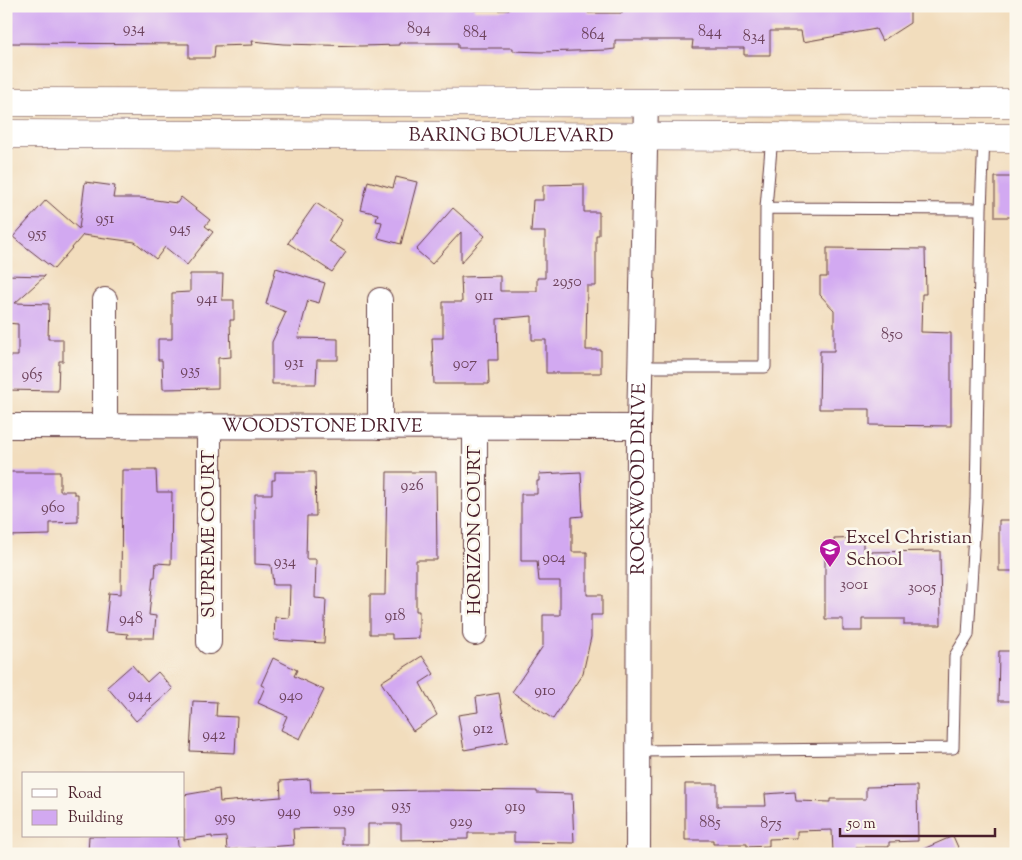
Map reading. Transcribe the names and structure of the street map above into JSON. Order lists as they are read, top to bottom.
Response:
{
  "streets": {
    "main road": ["BARING BOULEVARD"],
    "street": [
      "WOODSTONE DRIVE",
      "ROCKWOOD DRIVE",
      "HORIZON COURT",
      "SUPREME COURT"
    ]
  },
  "crossings": [
    ["BARING BOULEVARD", "ROCKWOOD DRIVE"],
    ["WOODSTONE DRIVE", "ROCKWOOD DRIVE"],
    ["WOODSTONE DRIVE", "HORIZON COURT"],
    ["WOODSTONE DRIVE", "SUPREME COURT"]
  ],
  "places": {
    "school or university": ["Excel Christian School"]
  },
  "house_numbers": [
    "934",
    "894",
    "844",
    "884",
    "864",
    "834",
    "951",
    "945",
    "955",
    "2950",
    "911",
    "941",
    "850",
    "931",
    "907",
    "935",
    "965",
    "926",
    "960",
    "904",
    "934",
    "3001",
    "3005",
    "918",
    "948",
    "910",
    "944",
    "940",
    "912",
    "942",
    "935",
    "919",
    "939",
    "949",
    "959",
    "929",
    "885",
    "875"
  ],
  "legend": ["Road", "Building"],
  "scale_bar": "50 m"
}
